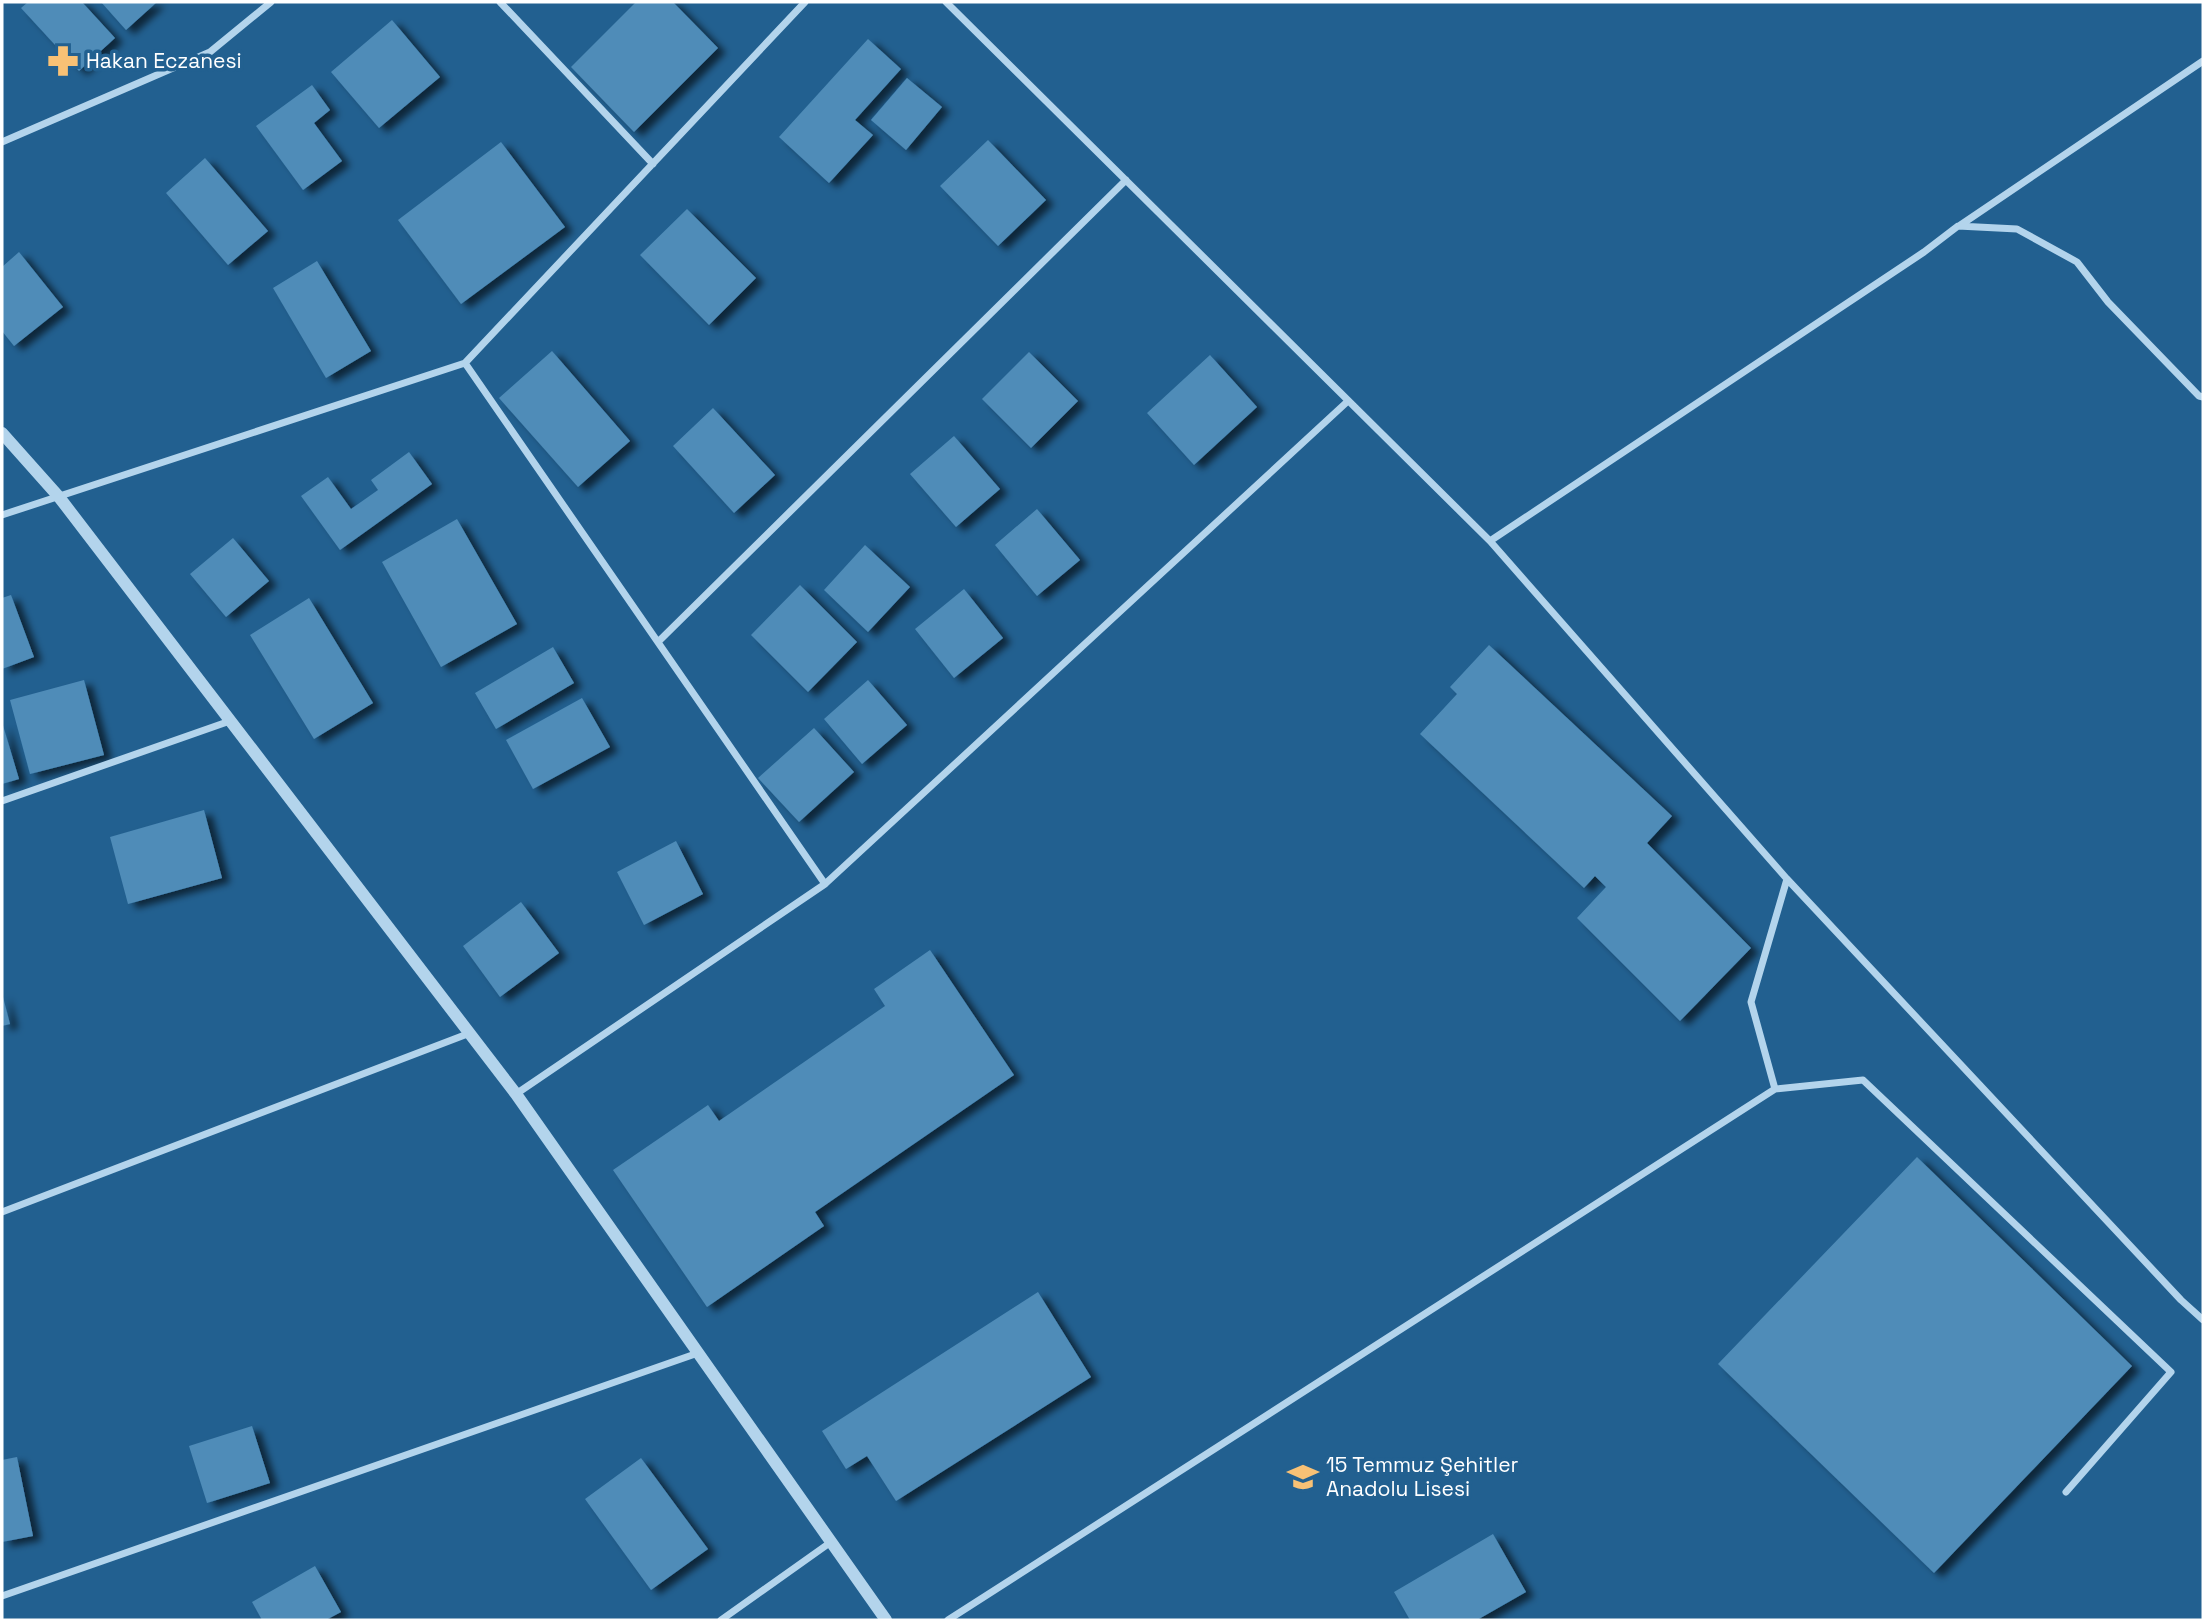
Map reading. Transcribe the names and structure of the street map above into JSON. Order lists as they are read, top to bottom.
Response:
{
  "places": {
    "pharmacy": ["Hakan Eczanesi"],
    "school or university": ["15 Temmuz Şehitler Anadolu Lisesi"]
  }
}
